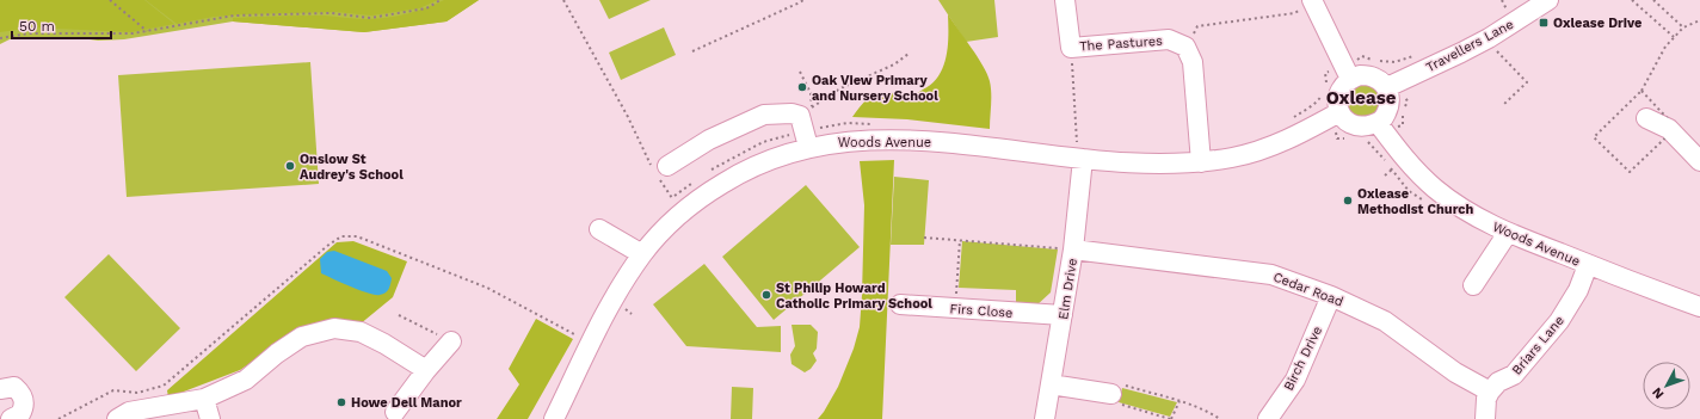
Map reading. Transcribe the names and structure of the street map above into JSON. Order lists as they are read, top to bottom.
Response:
{
  "streets": {
    "street": [
      "The Pastures",
      "Travellers Lane",
      "Woods Avenue",
      "Elm Drive",
      "Cedar Road",
      "Firs Close",
      "Briars Lane",
      "Birch Drive"
    ]
  },
  "crossings": [
    ["Travellers Lane", "Woods Avenue"],
    ["Woods Avenue", "Elm Drive"],
    ["Woods Avenue", "Briars Lane"],
    ["Elm Drive", "Cedar Road"],
    ["Elm Drive", "Firs Close"],
    ["Cedar Road", "Briars Lane"],
    ["Cedar Road", "Birch Drive"]
  ],
  "districts": ["Oxlease"],
  "places": {
    "transit": ["Oxlease Drive"],
    "other": [
      "Oak View Primary and Nursery School",
      "Onslow St Audrey's School",
      "Oxlease Methodist Church",
      "St Philip Howard Catholic Primary School",
      "Howe Dell Manor"
    ]
  },
  "scale_bar": "50 m",
  "north": "bottom left"
}
